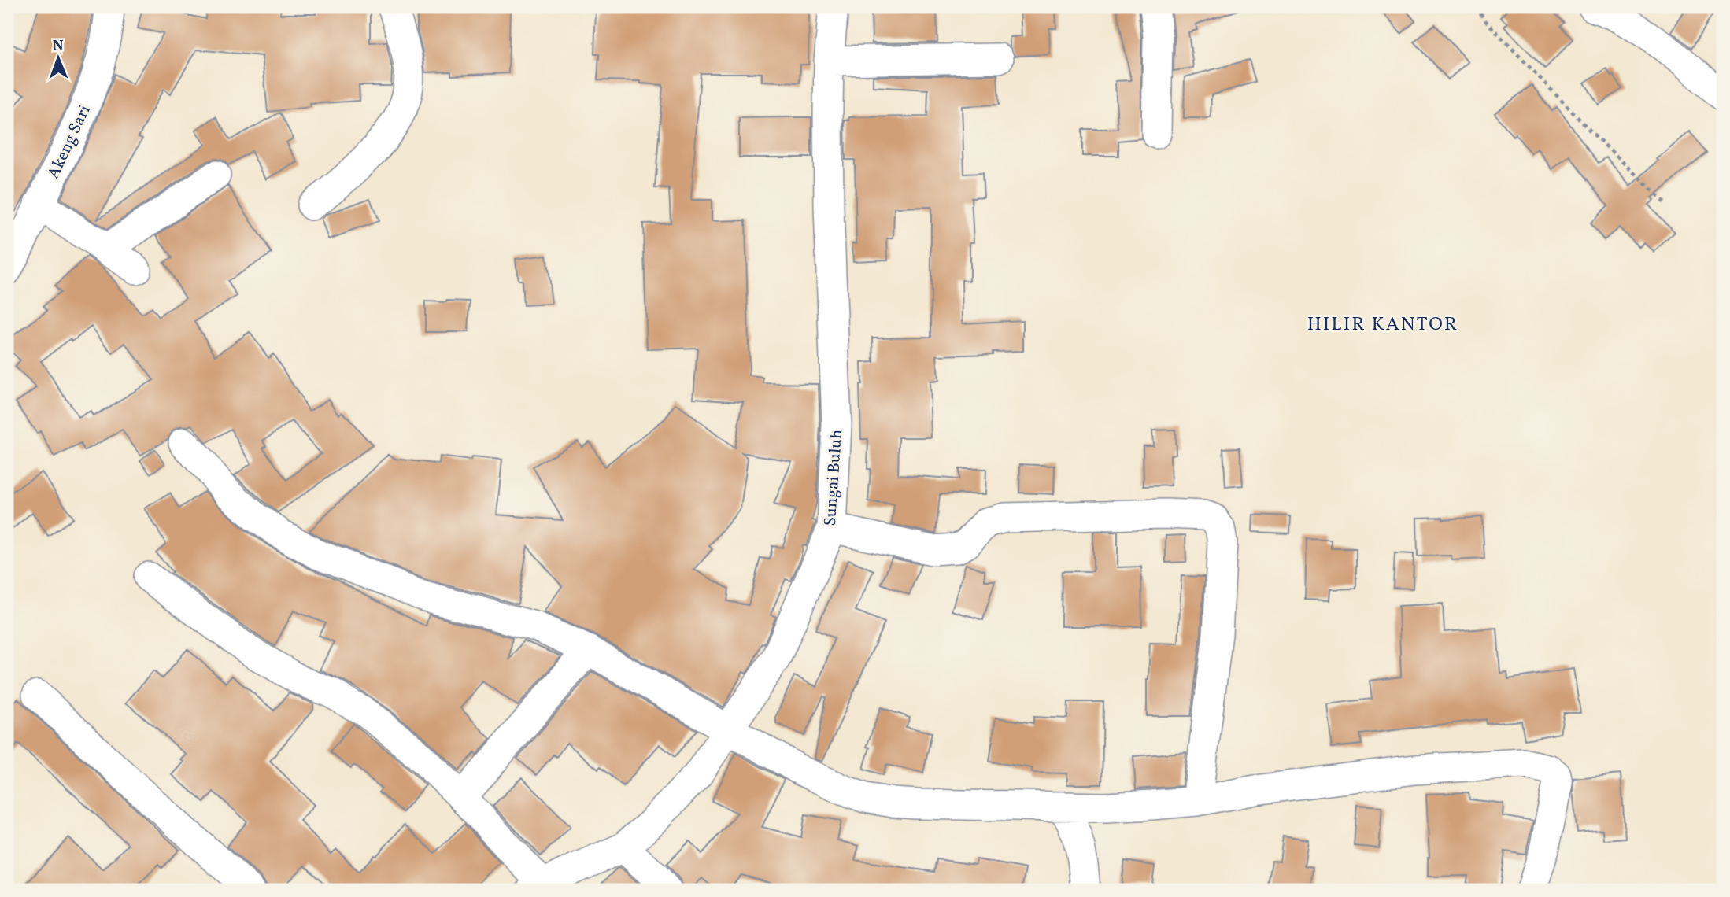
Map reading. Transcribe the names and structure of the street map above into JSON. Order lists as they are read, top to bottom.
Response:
{
  "streets": {
    "street": ["Akeng Sari", "Sungai Buluh"]
  },
  "districts": ["HILIR KANTOR"],
  "north": "top"
}
